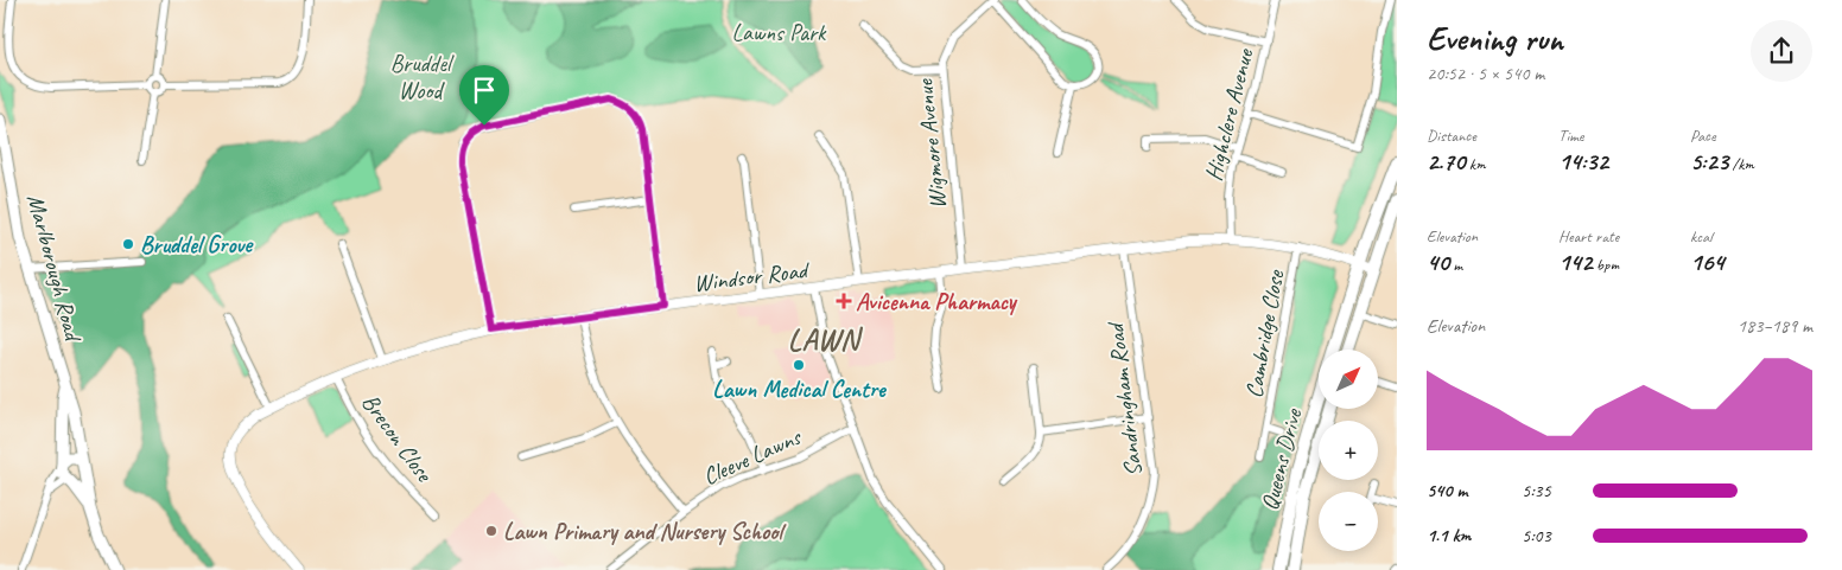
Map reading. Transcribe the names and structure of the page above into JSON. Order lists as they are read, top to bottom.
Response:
{
  "streets": {
    "main road": ["Marlborough Road", "Queens Drive"],
    "street": [
      "Highclere Avenue",
      "Wigmore Avenue",
      "Windsor Road",
      "Cambridge Close",
      "Sandringham Road",
      "Brecon Close",
      "Cleeve Lawns"
    ]
  },
  "crossings": [
    ["Highclere Avenue", "Windsor Road"],
    ["Wigmore Avenue", "Windsor Road"],
    ["Windsor Road", "Cambridge Close"],
    ["Windsor Road", "Sandringham Road"],
    ["Windsor Road", "Brecon Close"],
    ["Windsor Road", "Queens Drive"]
  ],
  "districts": ["LAWN"],
  "parks": ["Lawns Park", "Bruddel Wood"],
  "places": {
    "other": ["Bruddel Grove", "Lawn Medical Centre", "Lawn Primary and Nursery School"],
    "health": ["Avicenna Pharmacy"]
  },
  "north": "top right",
  "page": {
    "heading": ["Evening run", "20:52 · 5 × 540 m"],
    "stats": [
      ["Distance", "2.70 km"],
      ["Time", "14:32"],
      ["Pace", "5:23 /km"],
      ["Elevation", "40 m"],
      ["Heart rate", "142 bpm"],
      ["kcal", "164"]
    ],
    "chart": ["Elevation", "183–189 m"],
    "map_buttons": ["+", "−"],
    "list": [
      {
        "name": "540 m",
        "note": "5:35"
      },
      {
        "name": "1.1 km",
        "note": "5:03"
      }
    ]
  }
}
